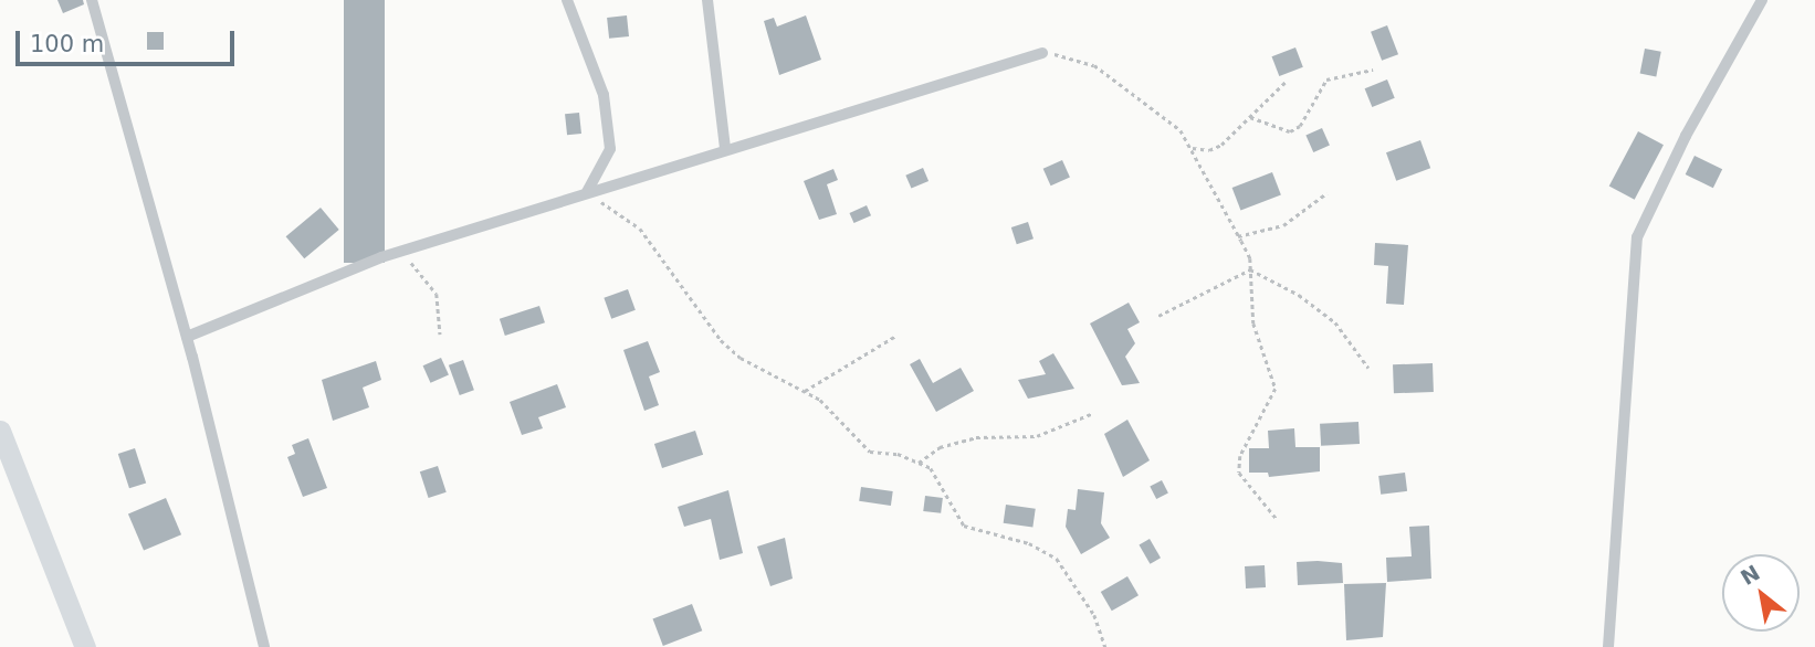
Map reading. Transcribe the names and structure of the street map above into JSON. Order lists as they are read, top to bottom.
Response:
{
  "scale_bar": "100 m",
  "north": "top left"
}
